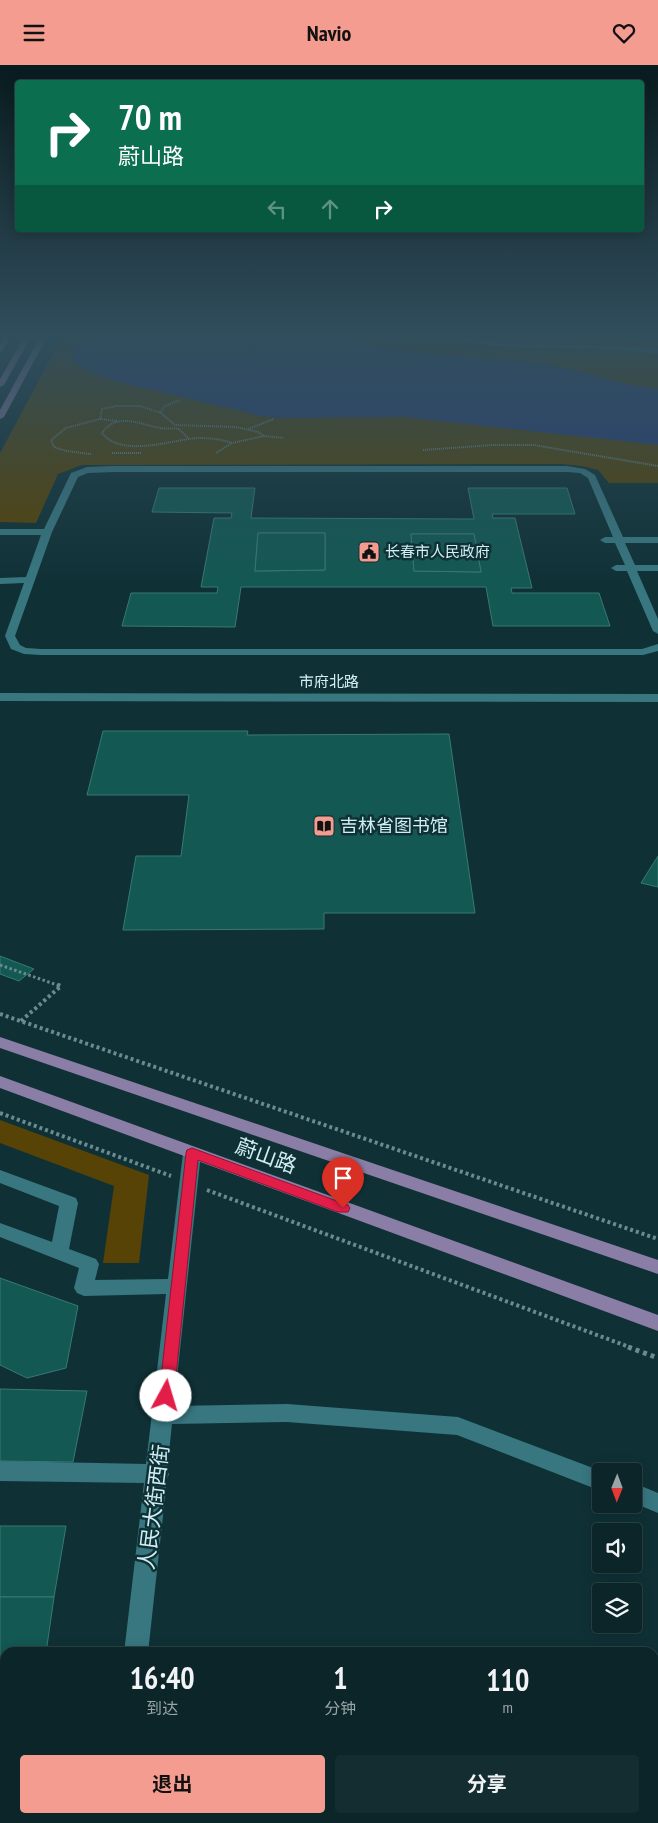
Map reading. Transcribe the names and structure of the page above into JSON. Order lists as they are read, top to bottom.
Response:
{
  "streets": {
    "main road": ["蔚山路"],
    "street": ["市府北路", "人民大街西街"]
  },
  "crossings": [
    ["蔚山路", "人民大街西街"]
  ],
  "places": {
    "public building": ["长春市人民政府"],
    "library": ["吉林省图书馆"]
  },
  "north": "bottom",
  "page": {
    "header": "Navio",
    "turn": ["70 m", "蔚山路"],
    "eta": [
      "16:40",
      "到达",
      "1",
      "分钟",
      "110",
      "m"
    ],
    "buttons": ["退出", "分享"]
  }
}
